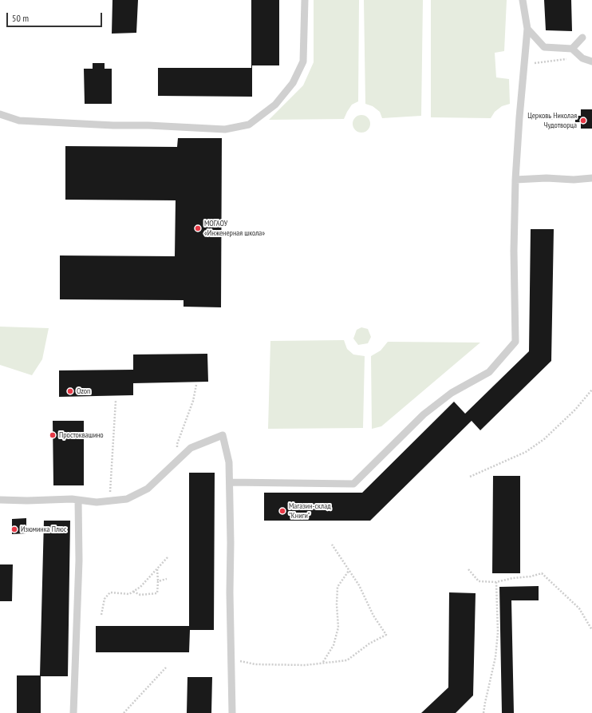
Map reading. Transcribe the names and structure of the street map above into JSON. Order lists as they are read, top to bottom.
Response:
{
  "places": [
    "Церковь Николая Чудотворца",
    "МОГАОУ «Инженерная школа»",
    "Ozon",
    "Простоквашино",
    "Магазин-склад \"Книги\"",
    "Изюминка Плюс"
  ],
  "scale_bar": "50 m"
}
